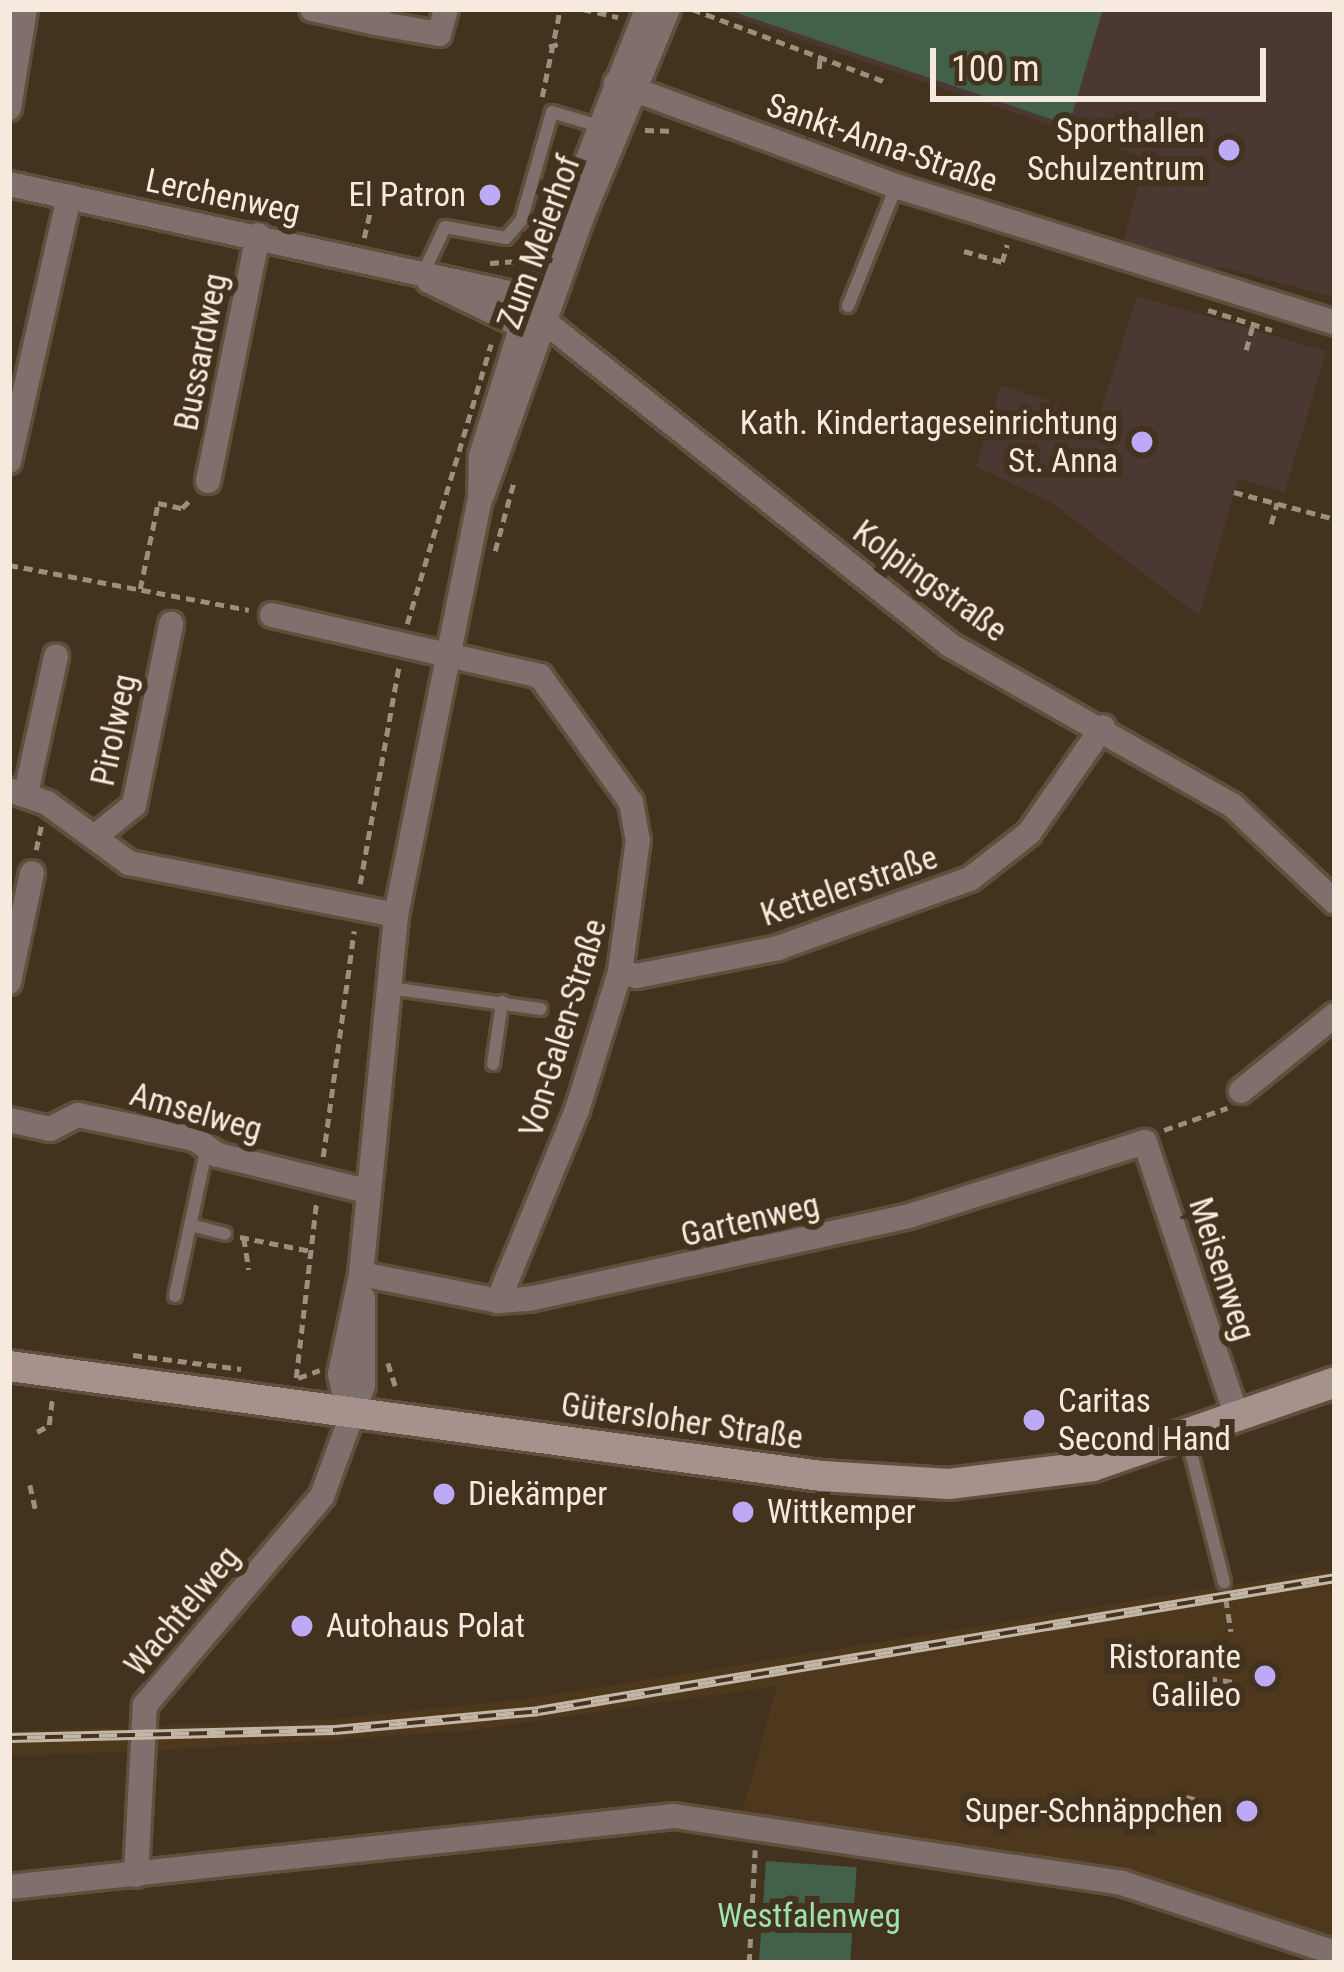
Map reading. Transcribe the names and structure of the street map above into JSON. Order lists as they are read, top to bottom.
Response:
{
  "streets": {
    "main road": ["Gütersloher Straße"],
    "street": [
      "Sankt-Anna-Straße",
      "Lerchenweg",
      "Zum Meierhof",
      "Bussardweg",
      "Kolpingstraße",
      "Pirolweg",
      "Kettelerstraße",
      "Von-Galen-Straße",
      "Amselweg",
      "Gartenweg",
      "Meisenweg",
      "Wachtelweg"
    ]
  },
  "crossings": [
    ["Sankt-Anna-Straße", "Zum Meierhof"],
    ["Lerchenweg", "Zum Meierhof"],
    ["Lerchenweg", "Bussardweg"],
    ["Lerchenweg", "Kolpingstraße"],
    ["Zum Meierhof", "Kolpingstraße"],
    ["Zum Meierhof", "Von-Galen-Straße"],
    ["Zum Meierhof", "Amselweg"],
    ["Zum Meierhof", "Gartenweg"],
    ["Zum Meierhof", "Gütersloher Straße"],
    ["Zum Meierhof", "Wachtelweg"],
    ["Kolpingstraße", "Kettelerstraße"],
    ["Kettelerstraße", "Von-Galen-Straße"],
    ["Von-Galen-Straße", "Gartenweg"],
    ["Gartenweg", "Meisenweg"],
    ["Meisenweg", "Gütersloher Straße"],
    ["Gütersloher Straße", "Wachtelweg"]
  ],
  "parks": ["Westfalenweg"],
  "places": [
    "Sporthallen Schulzentrum",
    "El Patron",
    "Kath. Kindertageseinrichtung St. Anna",
    "Caritas Second Hand",
    "Diekämper",
    "Wittkemper",
    "Autohaus Polat",
    "Ristorante Galileo",
    "Super-Schnäppchen"
  ],
  "scale_bar": "100 m"
}
